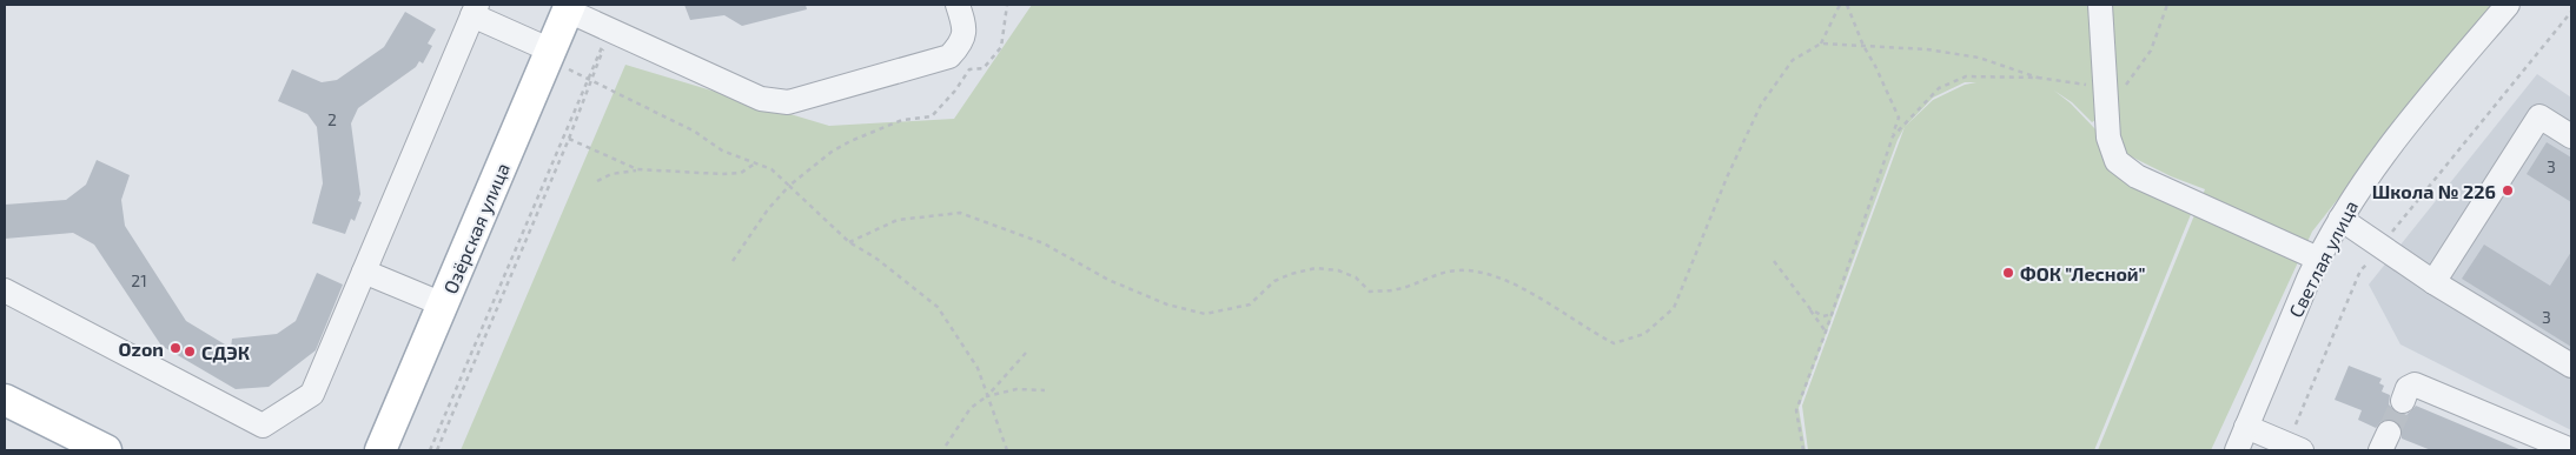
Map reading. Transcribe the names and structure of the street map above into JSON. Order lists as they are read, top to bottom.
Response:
{
  "streets": {
    "main road": ["Озёрская улица"],
    "street": ["Светлая улица"]
  },
  "places": [
    "Школа № 226",
    "ФОК \"Лесной\"",
    "Ozon",
    "СДЭК"
  ],
  "house_numbers": [
    "2",
    "3",
    "21",
    "3"
  ]
}
